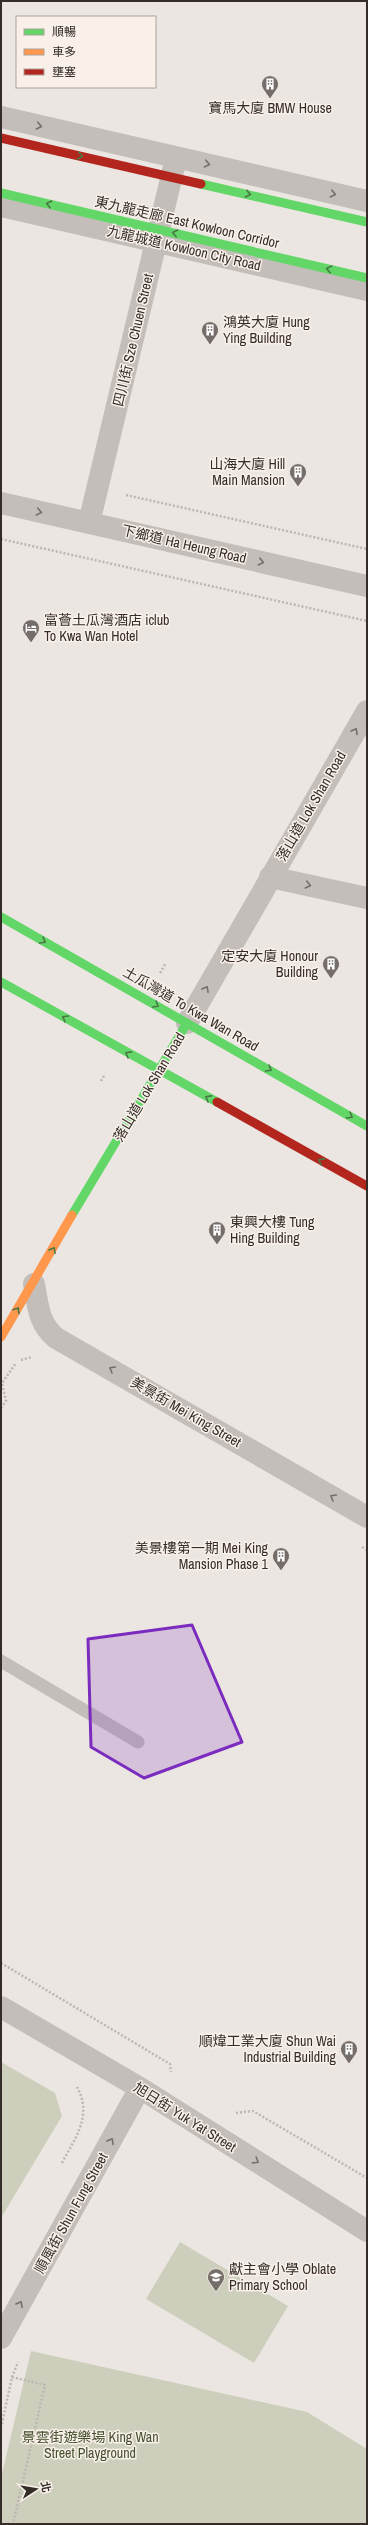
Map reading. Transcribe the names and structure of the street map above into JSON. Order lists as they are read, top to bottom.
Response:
{
  "streets": {
    "main road": ["東九龍走廊 East Kowloon Corridor", "落山道 Lok Shan Road", "土瓜灣道 To Kwa Wan Road"],
    "street": [
      "九龍城道 Kowloon City Road",
      "四川街 Sze Chuen Street",
      "下鄉道 Ha Heung Road",
      "美景街 Mei King Street",
      "旭日街 Yuk Yat Street",
      "順風街 Shun Fung Street"
    ]
  },
  "crossings": [
    ["九龍城道 Kowloon City Road", "四川街 Sze Chuen Street"],
    ["四川街 Sze Chuen Street", "下鄉道 Ha Heung Road"],
    ["落山道 Lok Shan Road", "土瓜灣道 To Kwa Wan Road"],
    ["落山道 Lok Shan Road", "美景街 Mei King Street"],
    ["旭日街 Yuk Yat Street", "順風街 Shun Fung Street"]
  ],
  "one_way": [
    "下鄉道 Ha Heung Road",
    "落山道 Lok Shan Road",
    "美景街 Mei King Street",
    "旭日街 Yuk Yat Street",
    "順風街 Shun Fung Street"
  ],
  "parks": ["景雲街遊樂場 King Wan Street Playground"],
  "places": {
    "building": [
      "寶馬大廈 BMW House",
      "鴻英大廈 Hung Ying Building",
      "山海大廈 Hill Main Mansion",
      "定安大廈 Honour Building",
      "東興大樓 Tung Hing Building",
      "美景樓第一期 Mei King Mansion Phase 1",
      "順煒工業大廈 Shun Wai Industrial Building"
    ],
    "hotel": ["富薈土瓜灣酒店 iclub To Kwa Wan Hotel"],
    "school or university": ["獻主會小學 Oblate Primary School"]
  },
  "legend": ["順暢", "車多", "壅塞"],
  "north": "right"
}
